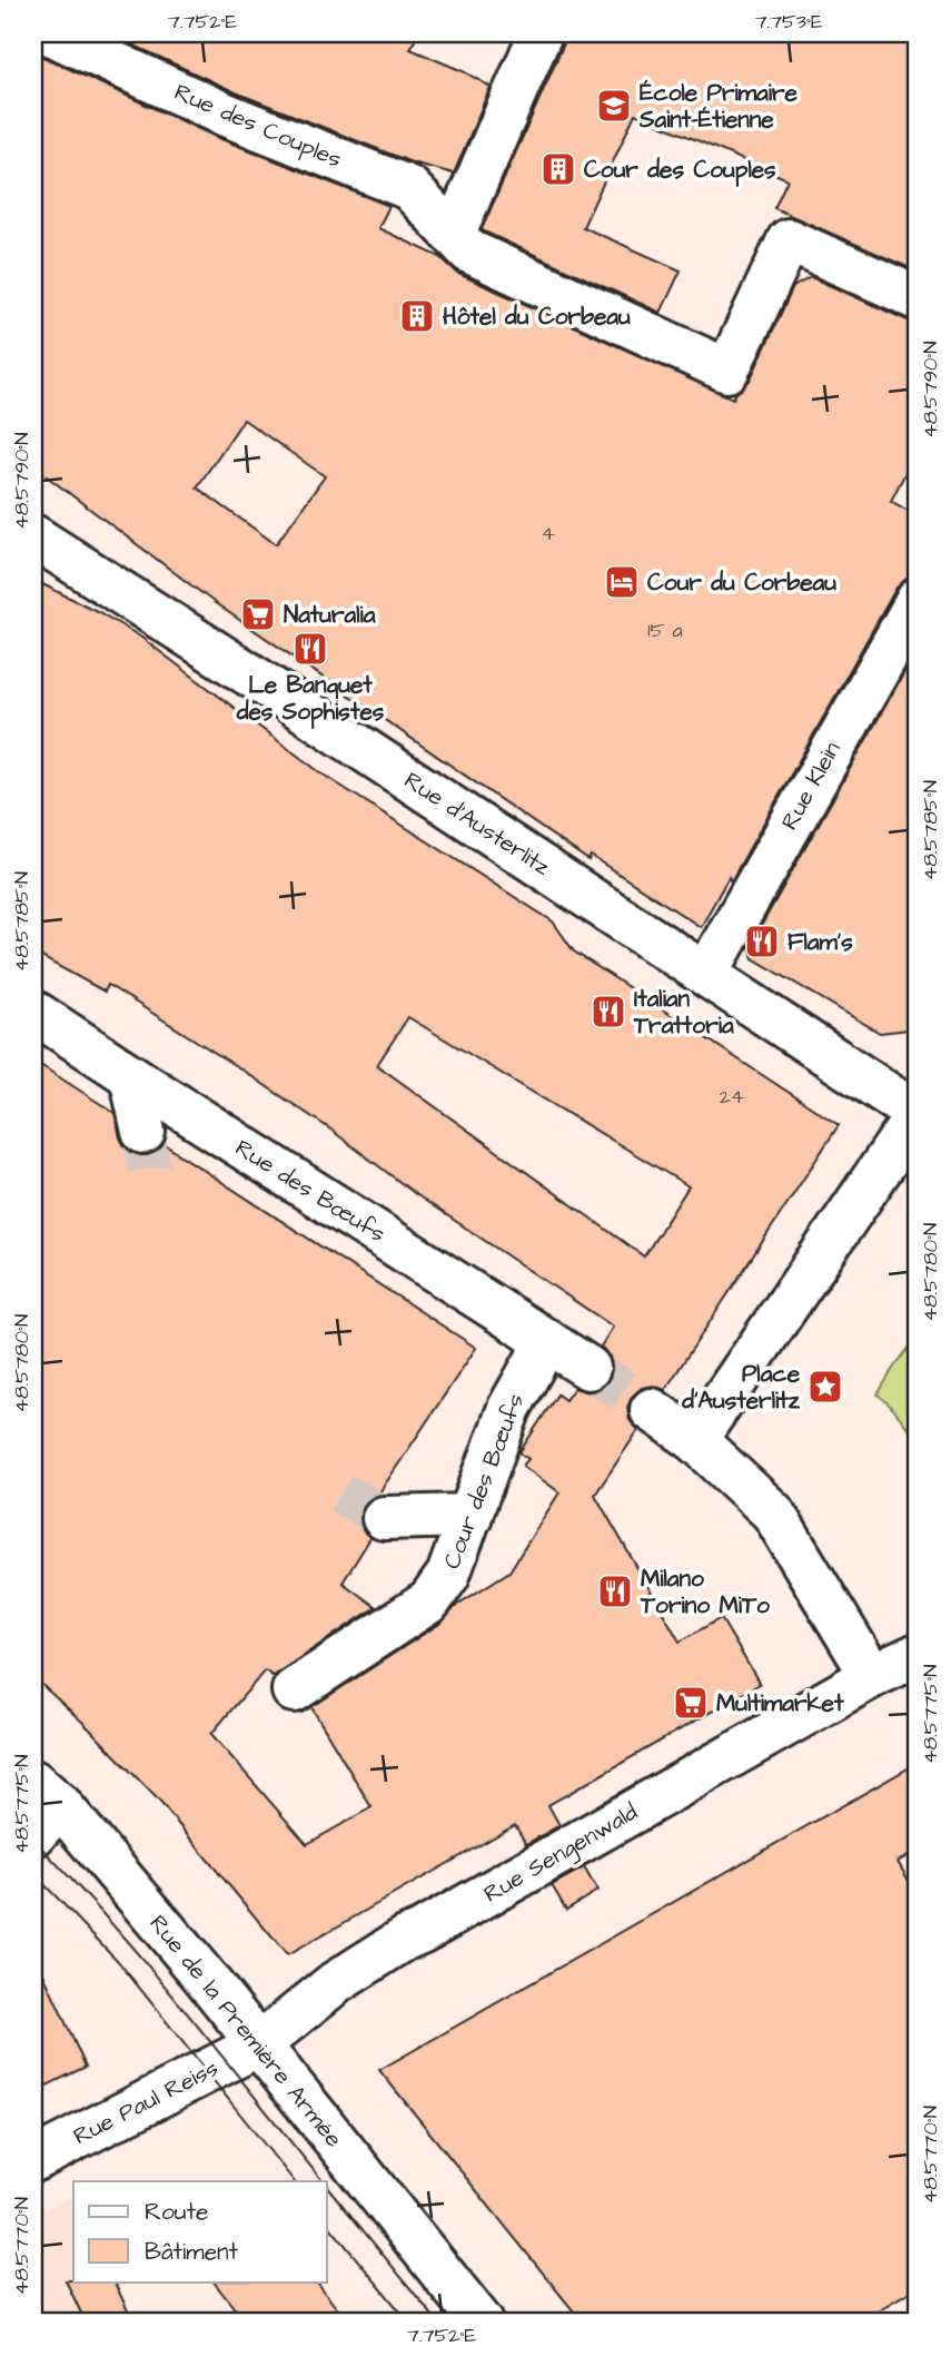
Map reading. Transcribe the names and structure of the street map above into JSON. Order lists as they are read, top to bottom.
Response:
{
  "streets": {
    "street": [
      "Rue des Couples",
      "Rue Klein",
      "Rue d'Austerlitz",
      "Rue des Bœufs",
      "Cour des Bœufs",
      "Rue Sengenwald",
      "Rue de la Première Armée",
      "Rue Paul Reiss"
    ]
  },
  "crossings": [
    ["Rue Klein", "Rue d'Austerlitz"],
    ["Rue des Bœufs", "Cour des Bœufs"],
    ["Rue Sengenwald", "Rue de la Première Armée"],
    ["Rue Sengenwald", "Rue Paul Reiss"],
    ["Rue de la Première Armée", "Rue Paul Reiss"]
  ],
  "places": {
    "school or university": ["École Primaire Saint-Étienne"],
    "building": ["Cour des Couples", "Hôtel du Corbeau"],
    "hotel": ["Cour du Corbeau"],
    "supermarket": ["Naturalia", "Multimarket"],
    "restaurant": [
      "Le Banquet des Sophistes",
      "Flam's",
      "Italian Trattoria",
      "Milano Torino MiTo"
    ],
    "place": ["Place d'Austerlitz"]
  },
  "house_numbers": ["4", "15 a", "24"],
  "legend": ["Route", "Bâtiment"],
  "coordinates": [
    "7.752°E",
    "7.753°E",
    "48.5790°N",
    "48.5785°N",
    "48.5780°N",
    "48.5775°N",
    "48.5770°N"
  ]
}
